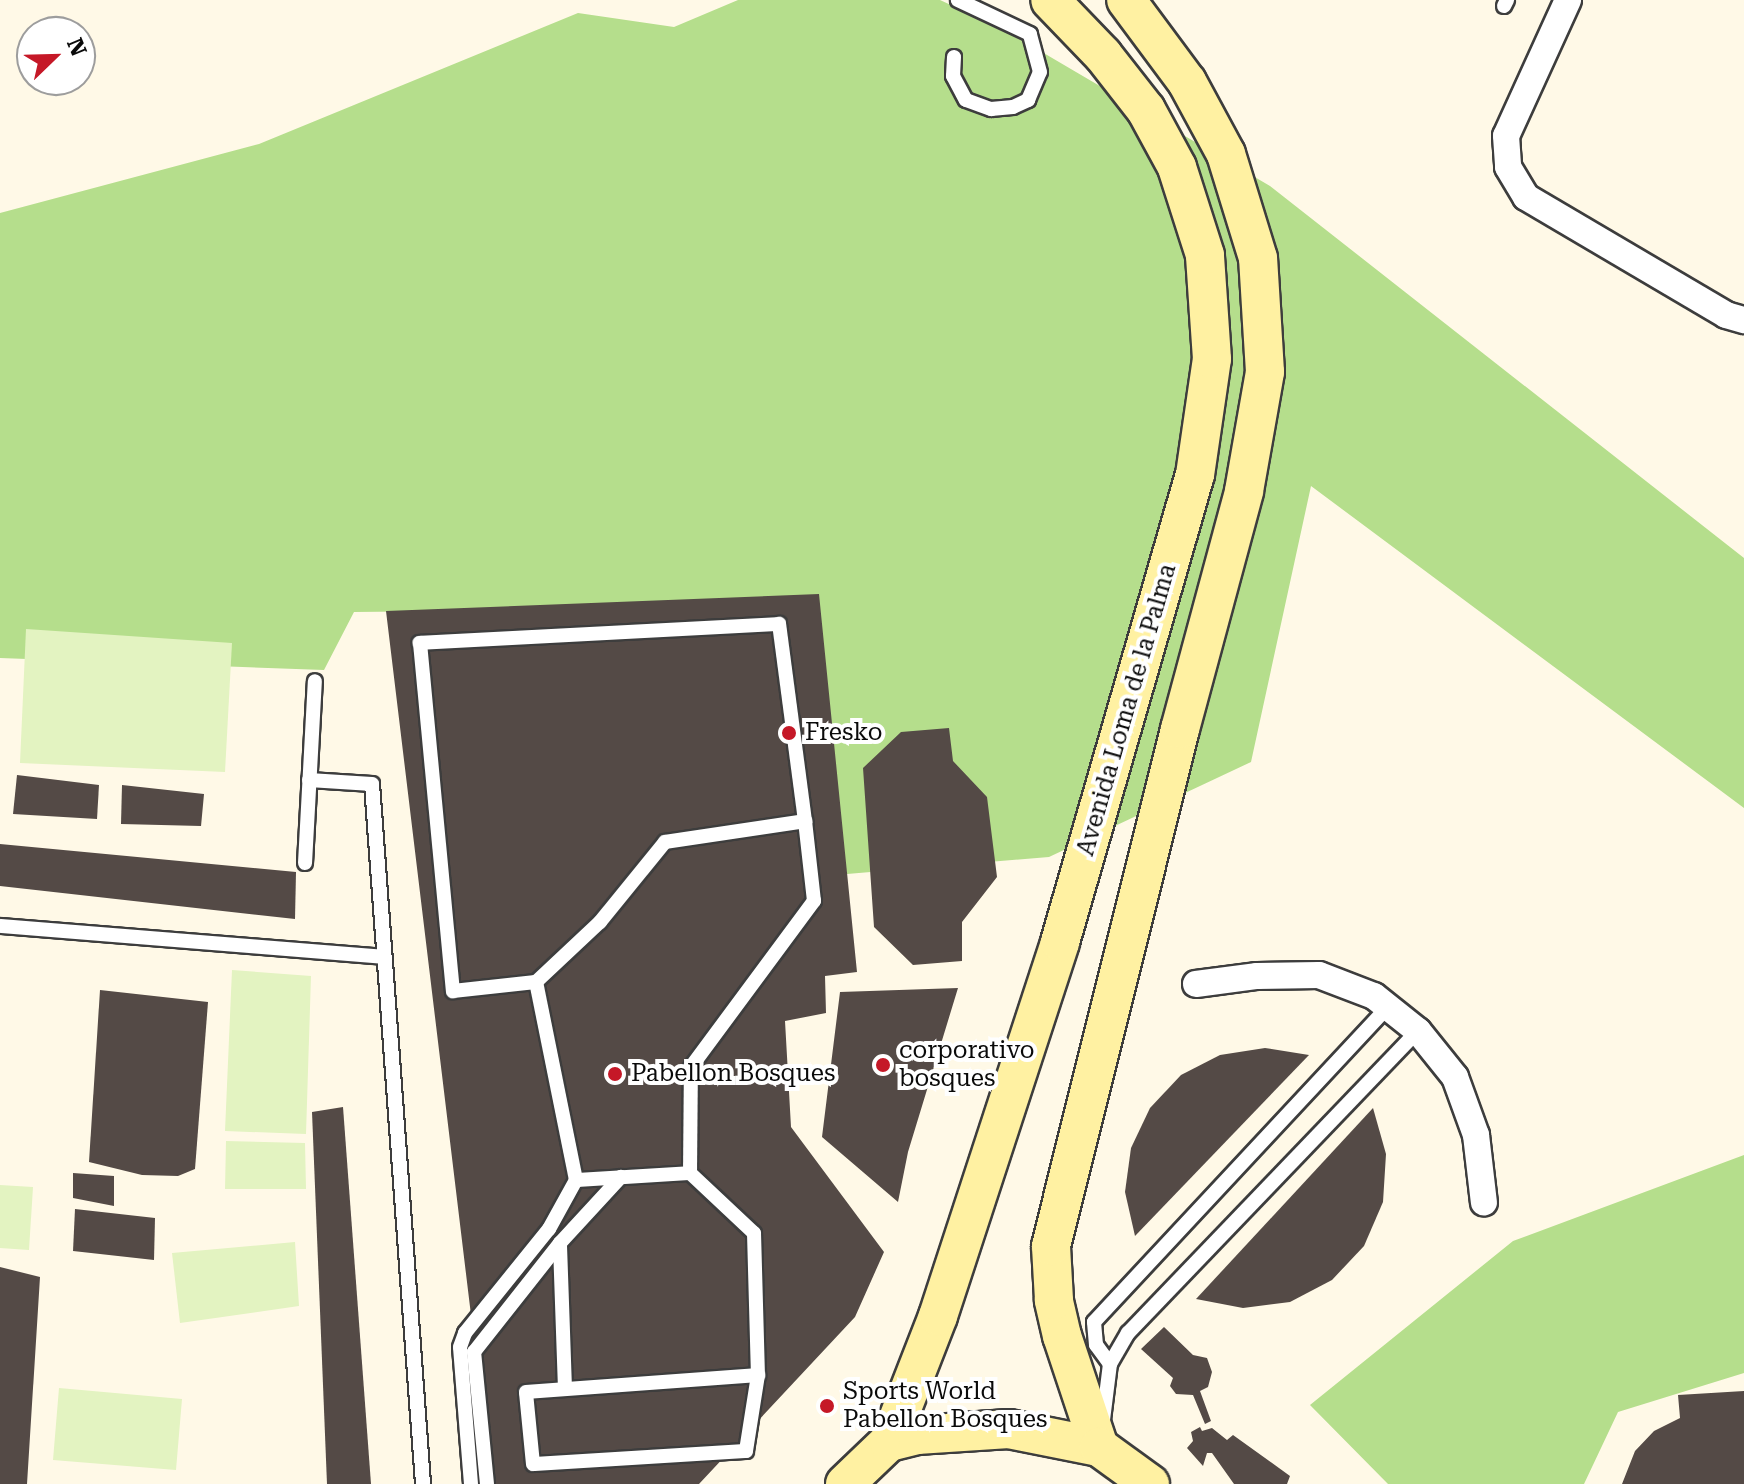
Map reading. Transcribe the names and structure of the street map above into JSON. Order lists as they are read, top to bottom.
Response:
{
  "streets": {
    "main road": ["Avenida Loma de la Palma"]
  },
  "places": [
    "Fresko",
    "corporativo bosques",
    "Pabellon Bosques",
    "Sports World Pabellon Bosques"
  ],
  "north": "top right"
}
